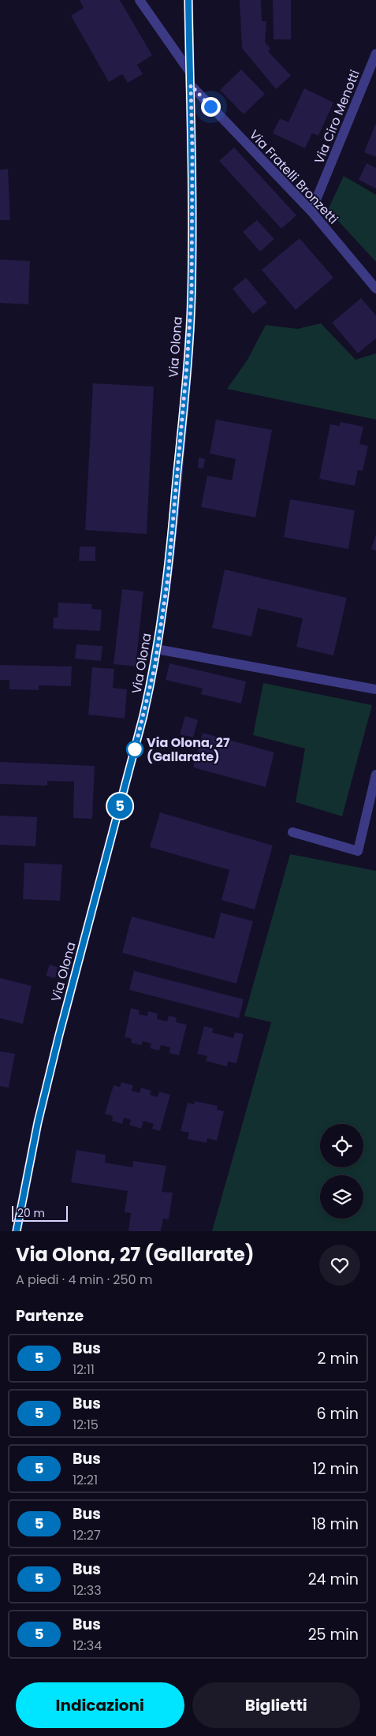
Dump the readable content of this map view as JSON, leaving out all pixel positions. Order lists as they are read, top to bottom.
{
  "streets": {
    "street": ["Via Ciro Menotti", "Via Fratelli Bronzetti", "Via Olona"]
  },
  "crossings": [
    ["Via Ciro Menotti", "Via Fratelli Bronzetti"],
    ["Via Fratelli Bronzetti", "Via Olona"]
  ],
  "places": ["Via Olona, 27 (Gallarate)"],
  "lines": ["bus line 5"],
  "scale_bar": "20 m",
  "page": {
    "on_map": "5",
    "scale": "20 m",
    "heading": [
      ["Via Olona, 27 (Gallarate)", "A piedi · 4 min · 250 m"],
      "Partenze"
    ],
    "list": [
      {
        "mark": "5",
        "name": "Bus",
        "note": "12:11",
        "value": "2 min"
      },
      {
        "mark": "5",
        "name": "Bus",
        "note": "12:15",
        "value": "6 min"
      },
      {
        "mark": "5",
        "name": "Bus",
        "note": "12:21",
        "value": "12 min"
      },
      {
        "mark": "5",
        "name": "Bus",
        "note": "12:27",
        "value": "18 min"
      },
      {
        "mark": "5",
        "name": "Bus",
        "note": "12:33",
        "value": "24 min"
      },
      {
        "mark": "5",
        "name": "Bus",
        "note": "12:34",
        "value": "25 min"
      }
    ],
    "buttons": ["Indicazioni", "Biglietti"]
  }
}
